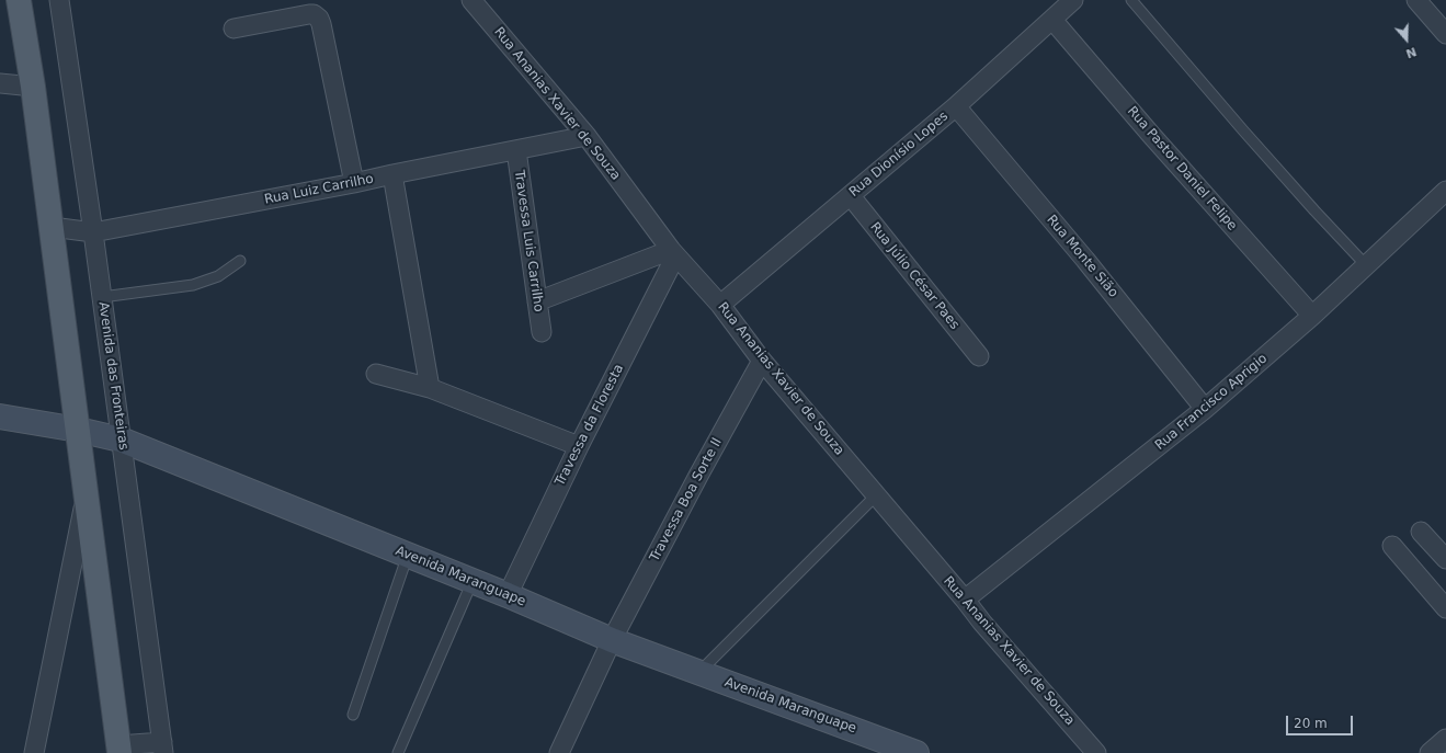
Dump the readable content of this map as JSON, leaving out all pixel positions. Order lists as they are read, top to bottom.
{
  "streets": {
    "main road": ["Avenida Maranguape"],
    "street": [
      "Rua Ananias Xavier de Souza",
      "Rua Dionísio Lopes",
      "Rua Pastor Daniel Felipe",
      "Rua Luiz Carrilho",
      "Travessa Luis Carrilho",
      "Rua Monte Sião",
      "Rua Júlio César Paes",
      "Avenida das Fronteiras",
      "Rua Francisco Aprigio",
      "Travessa da Floresta",
      "Travessa Boa Sorte II"
    ]
  },
  "crossings": [
    ["Rua Ananias Xavier de Souza", "Rua Dionísio Lopes"],
    ["Rua Ananias Xavier de Souza", "Rua Luiz Carrilho"],
    ["Rua Ananias Xavier de Souza", "Rua Francisco Aprigio"],
    ["Rua Ananias Xavier de Souza", "Travessa da Floresta"],
    ["Rua Ananias Xavier de Souza", "Travessa Boa Sorte II"],
    ["Rua Dionísio Lopes", "Rua Pastor Daniel Felipe"],
    ["Rua Dionísio Lopes", "Rua Monte Sião"],
    ["Rua Dionísio Lopes", "Rua Júlio César Paes"],
    ["Rua Pastor Daniel Felipe", "Rua Francisco Aprigio"],
    ["Rua Luiz Carrilho", "Travessa Luis Carrilho"],
    ["Rua Luiz Carrilho", "Avenida das Fronteiras"],
    ["Rua Monte Sião", "Rua Francisco Aprigio"],
    ["Avenida das Fronteiras", "Avenida Maranguape"],
    ["Travessa da Floresta", "Avenida Maranguape"],
    ["Travessa Boa Sorte II", "Avenida Maranguape"]
  ],
  "scale_bar": "20 m",
  "north": "bottom"
}
